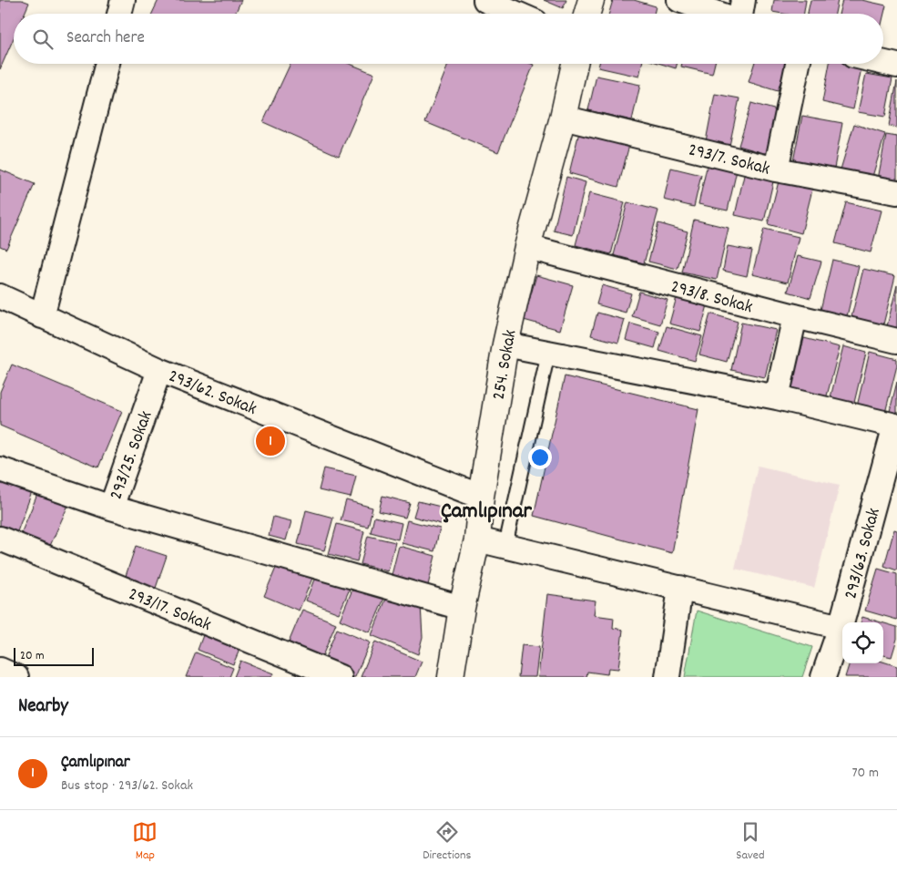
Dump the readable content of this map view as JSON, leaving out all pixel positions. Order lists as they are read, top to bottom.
{
  "streets": {
    "street": [
      "293/7. Sokak",
      "293/8. Sokak",
      "254. Sokak",
      "293/62. Sokak",
      "293/25. Sokak",
      "293/63. Sokak",
      "293/17. Sokak"
    ]
  },
  "crossings": [
    ["293/7. Sokak", "254. Sokak"],
    ["293/8. Sokak", "254. Sokak"],
    ["254. Sokak", "293/62. Sokak"],
    ["254. Sokak", "293/63. Sokak"],
    ["293/62. Sokak", "293/25. Sokak"]
  ],
  "districts": ["Çamlıpınar"],
  "scale_bar": "20 m",
  "page": {
    "search": "Search here",
    "pins": "1",
    "scale": "20 m",
    "heading": "Nearby",
    "list": [
      {
        "mark": "1",
        "name": "Çamlıpınar",
        "note": "Bus stop · 293/62. Sokak",
        "value": "70 m"
      }
    ],
    "nav": ["Map", "Directions", "Saved"]
  }
}
